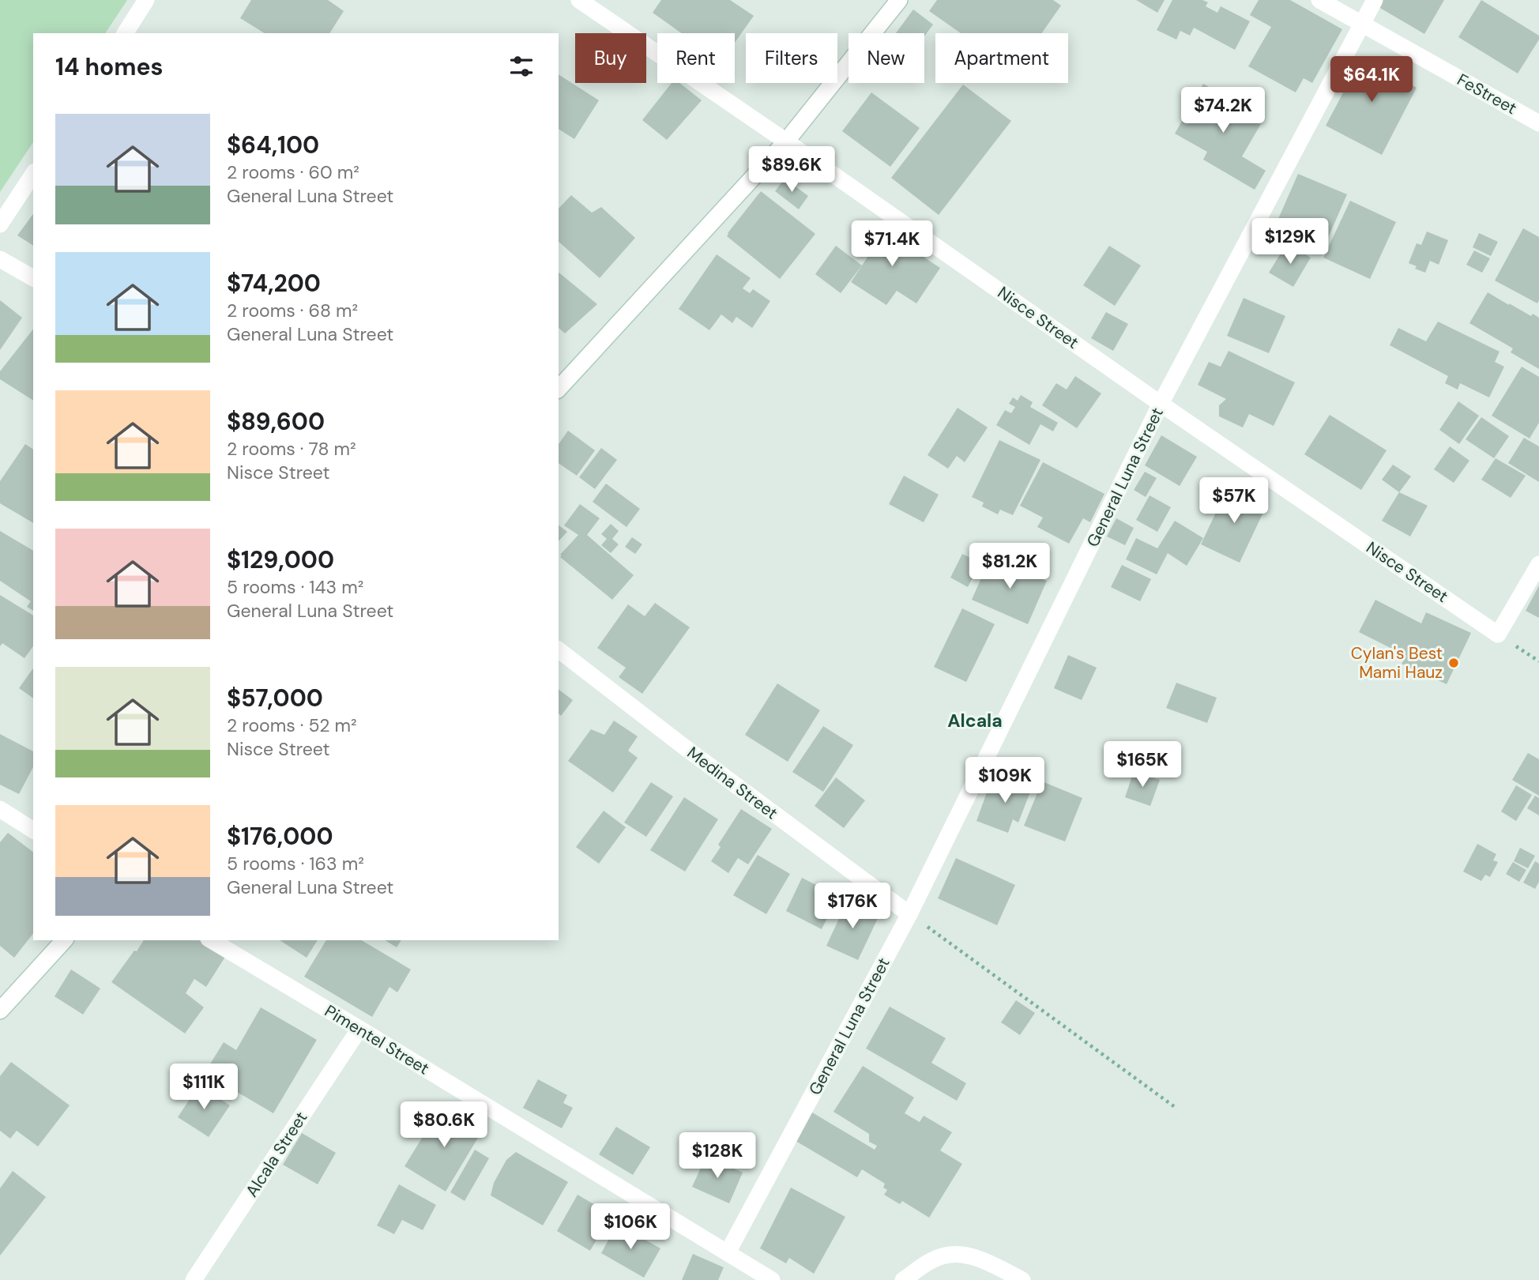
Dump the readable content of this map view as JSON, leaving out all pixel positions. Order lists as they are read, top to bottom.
{
  "streets": {
    "street": [
      "FeStreet",
      "Nisce Street",
      "General Luna Street",
      "Medina Street",
      "Pimentel Street",
      "Alcala Street"
    ]
  },
  "crossings": [
    ["FeStreet", "General Luna Street"],
    ["Nisce Street", "General Luna Street"],
    ["General Luna Street", "Medina Street"],
    ["General Luna Street", "Pimentel Street"],
    ["Pimentel Street", "Alcala Street"]
  ],
  "districts": ["Alcala"],
  "places": ["Cylan's Best Mami Hauz"],
  "page": {
    "chip": [
      "Buy",
      "Rent",
      "Filters",
      "New",
      "Apartment"
    ],
    "heading": "14 homes",
    "price": [
      "$64.1K",
      "$74.2K",
      "$89.6K",
      "$129K",
      "$71.4K",
      "$57K",
      "$81.2K",
      "$165K",
      "$109K",
      "$176K",
      "$111K",
      "$80.6K",
      "$128K",
      "$106K"
    ],
    "list": [
      {
        "name": "$64,100",
        "note": "2 rooms · 60 m² · General Luna Street"
      },
      {
        "name": "$74,200",
        "note": "2 rooms · 68 m² · General Luna Street"
      },
      {
        "name": "$89,600",
        "note": "2 rooms · 78 m² · Nisce Street"
      },
      {
        "name": "$129,000",
        "note": "5 rooms · 143 m² · General Luna Street"
      },
      {
        "name": "$57,000",
        "note": "2 rooms · 52 m² · Nisce Street"
      },
      {
        "name": "$176,000",
        "note": "5 rooms · 163 m² · General Luna Street"
      }
    ]
  }
}
